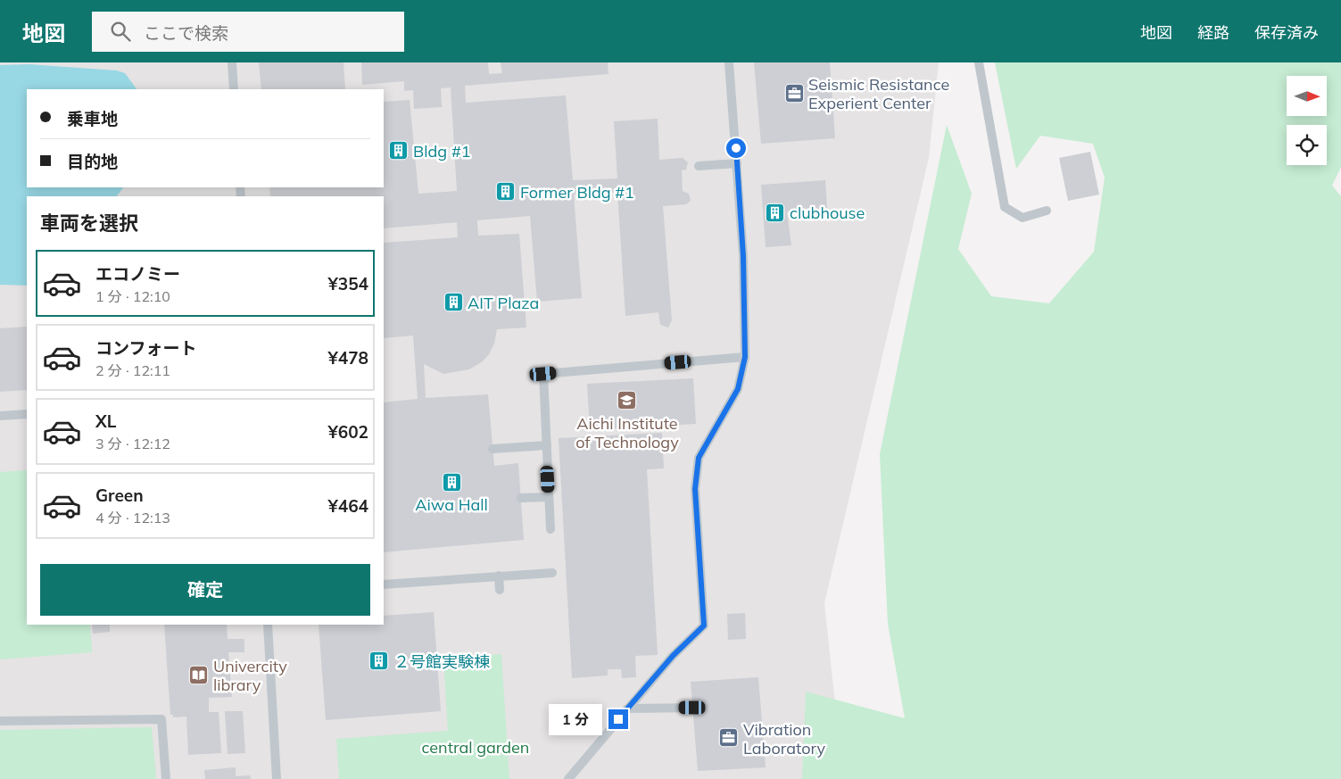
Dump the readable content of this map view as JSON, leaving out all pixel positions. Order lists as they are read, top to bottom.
{
  "parks": ["central garden"],
  "places": {
    "office": ["Seismic Resistance Experient Center", "Vibration Laboratory"],
    "building": [
      "Bldg #1",
      "Former Bldg #1",
      "clubhouse",
      "AIT Plaza",
      "Aiwa Hall",
      "２号館実験棟"
    ],
    "school or university": ["Aichi Institute of Technology"],
    "library": ["Univercity library"]
  },
  "north": "right",
  "page": {
    "header": "地図",
    "search": "ここで検索",
    "nav": ["地図", "経路", "保存済み"],
    "banner": ["乗車地", "目的地"],
    "heading": "車両を選択",
    "list": [
      {
        "name": "エコノミー",
        "note": "1 分 · 12:10",
        "value": "¥354"
      },
      {
        "name": "コンフォート",
        "note": "2 分 · 12:11",
        "value": "¥478"
      },
      {
        "name": "XL",
        "note": "3 分 · 12:12",
        "value": "¥602"
      },
      {
        "name": "Green",
        "note": "4 分 · 12:13",
        "value": "¥464"
      }
    ],
    "buttons": "確定",
    "bubble": "1 分"
  }
}
